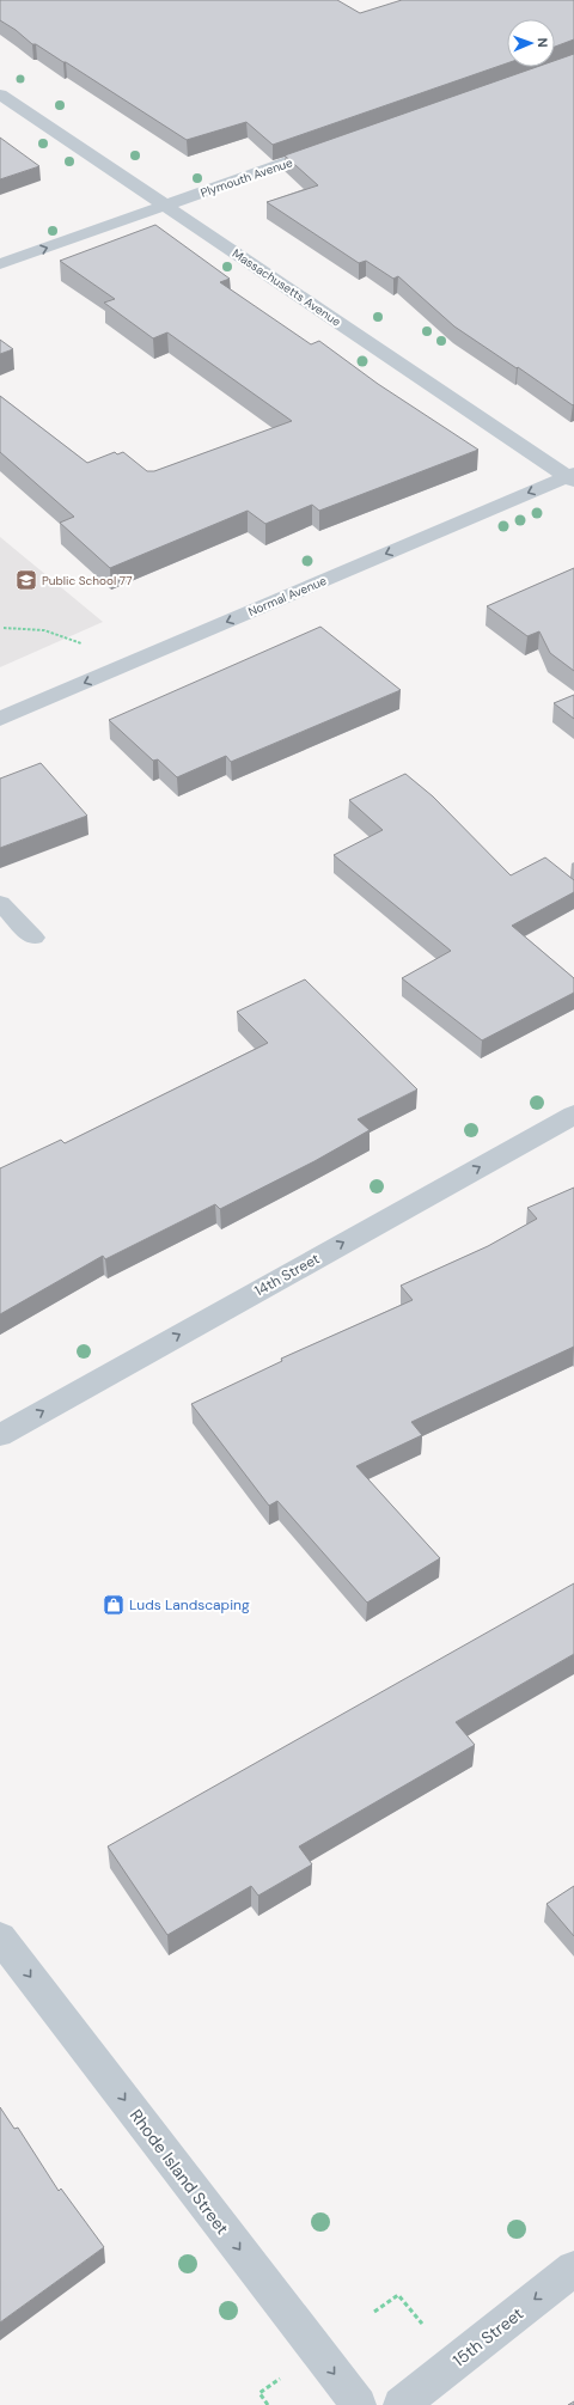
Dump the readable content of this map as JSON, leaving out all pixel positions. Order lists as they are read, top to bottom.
{
  "streets": {
    "street": [
      "Plymouth Avenue",
      "Massachusetts Avenue",
      "Normal Avenue",
      "14th Street",
      "Rhode Island Street",
      "15th Street"
    ]
  },
  "crossings": [
    ["Plymouth Avenue", "Massachusetts Avenue"],
    ["Massachusetts Avenue", "Normal Avenue"]
  ],
  "one_way": [
    "Plymouth Avenue",
    "Normal Avenue",
    "14th Street",
    "Rhode Island Street",
    "15th Street"
  ],
  "places": {
    "school or university": ["Public School 77"],
    "shop": ["Luds Landscaping"]
  },
  "north": "right"
}
